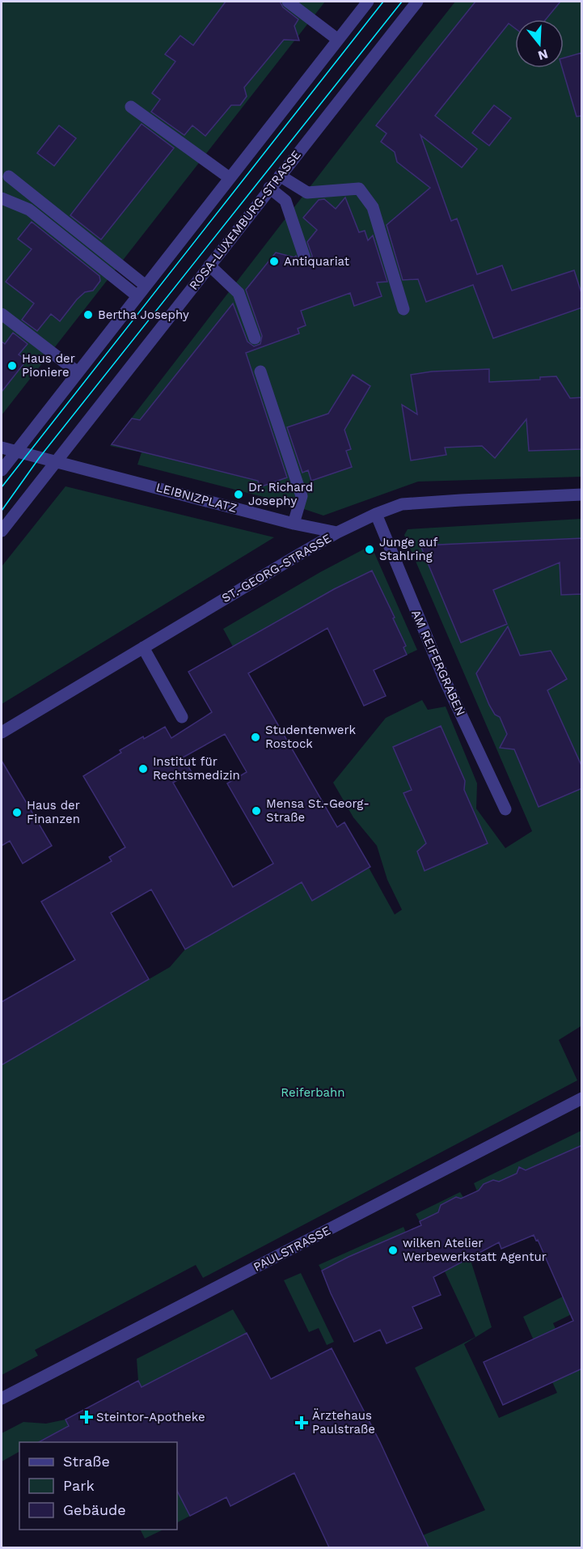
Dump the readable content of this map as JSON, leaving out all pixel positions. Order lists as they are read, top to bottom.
{
  "streets": {
    "street": [
      "ROSA-LUXEMBURG-STRASSE",
      "LEIBNIZPLATZ",
      "ST.-GEORG-STRASSE",
      "AM REIFERGRABEN",
      "PAULSTRASSE"
    ]
  },
  "crossings": [
    ["ROSA-LUXEMBURG-STRASSE", "LEIBNIZPLATZ"],
    ["LEIBNIZPLATZ", "ST.-GEORG-STRASSE"],
    ["ST.-GEORG-STRASSE", "AM REIFERGRABEN"]
  ],
  "parks": ["Reiferbahn"],
  "places": {
    "other": [
      "Antiquariat",
      "Bertha Josephy",
      "Haus der Pioniere",
      "Dr. Richard Josephy",
      "Junge auf Stahlring",
      "Studentenwerk Rostock",
      "Institut für Rechtsmedizin",
      "Mensa St.-Georg- Straße",
      "Haus der Finanzen",
      "wilken Atelier Werbewerkstatt Agentur"
    ],
    "health": ["Steintor-Apotheke", "Ärztehaus Paulstraße"]
  },
  "legend": ["Straße", "Park", "Gebäude"],
  "north": "bottom"
}
